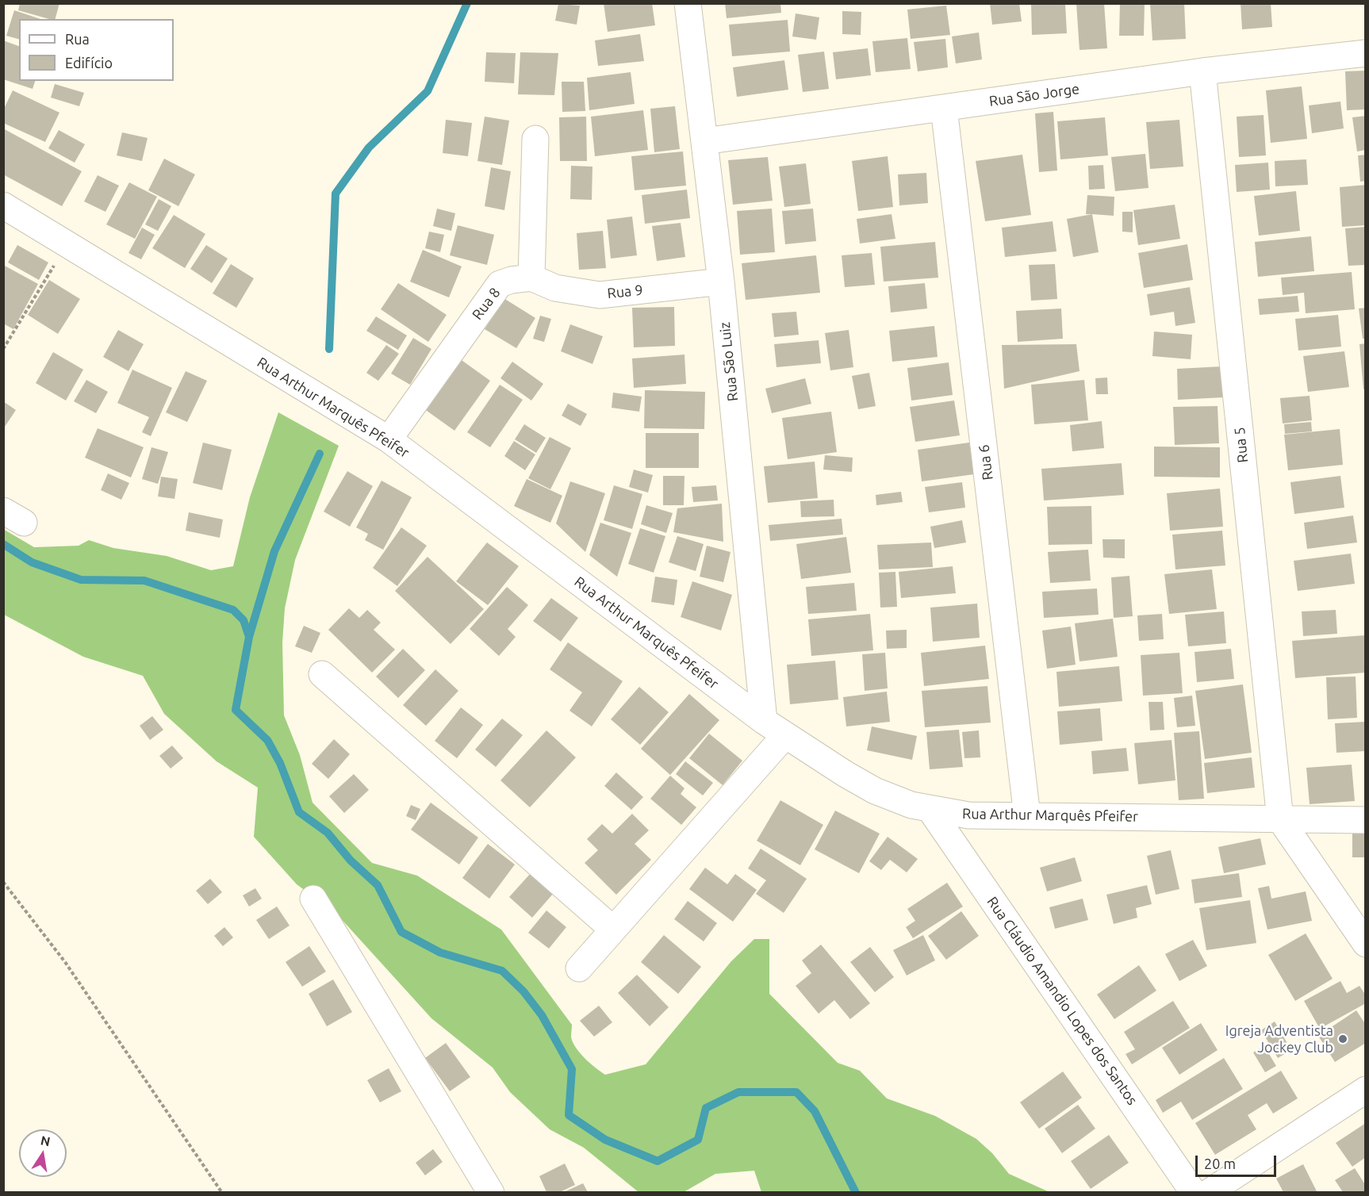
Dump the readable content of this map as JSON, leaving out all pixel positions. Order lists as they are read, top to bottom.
{
  "streets": {
    "street": [
      "Rua São Jorge",
      "Rua 9",
      "Rua 8",
      "Rua São Luiz",
      "Rua Arthur Marquês Pfeifer",
      "Rua 5",
      "Rua 6",
      "Rua Cláudio Amandio Lopes dos Santos"
    ]
  },
  "crossings": [
    ["Rua São Jorge", "Rua São Luiz"],
    ["Rua São Jorge", "Rua 5"],
    ["Rua São Jorge", "Rua 6"],
    ["Rua 9", "Rua 8"],
    ["Rua 9", "Rua São Luiz"],
    ["Rua 8", "Rua Arthur Marquês Pfeifer"],
    ["Rua São Luiz", "Rua Arthur Marquês Pfeifer"],
    ["Rua Arthur Marquês Pfeifer", "Rua 5"],
    ["Rua Arthur Marquês Pfeifer", "Rua 6"],
    ["Rua Arthur Marquês Pfeifer", "Rua Cláudio Amandio Lopes dos Santos"]
  ],
  "places": ["Igreja Adventista Jockey Club"],
  "legend": ["Rua", "Edifício"],
  "scale_bar": "20 m",
  "north": "top"
}
